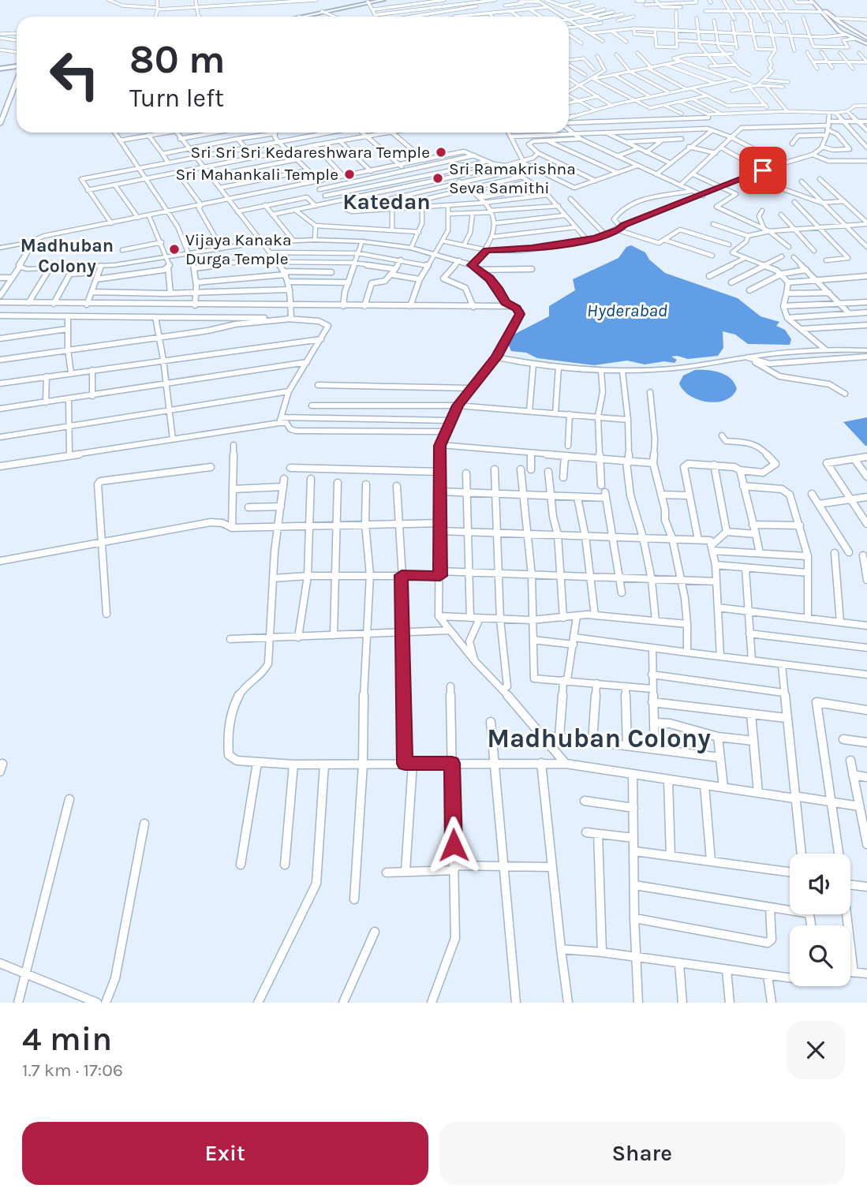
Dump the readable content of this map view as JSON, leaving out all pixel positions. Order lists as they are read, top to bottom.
{
  "districts": ["Katedan", "Madhuban Colony", "Madhuban Colony"],
  "water": ["Hyderabad"],
  "places": [
    "Sri Sri Sri Kedareshwara Temple",
    "Sri Mahankali Temple",
    "Sri Ramakrishna Seva Samithi",
    "Vijaya Kanaka Durga Temple"
  ],
  "page": {
    "turn": ["80 m", "Turn left"],
    "heading": ["4 min", "1.7 km · 17:06"],
    "buttons": ["Exit", "Share"]
  }
}
